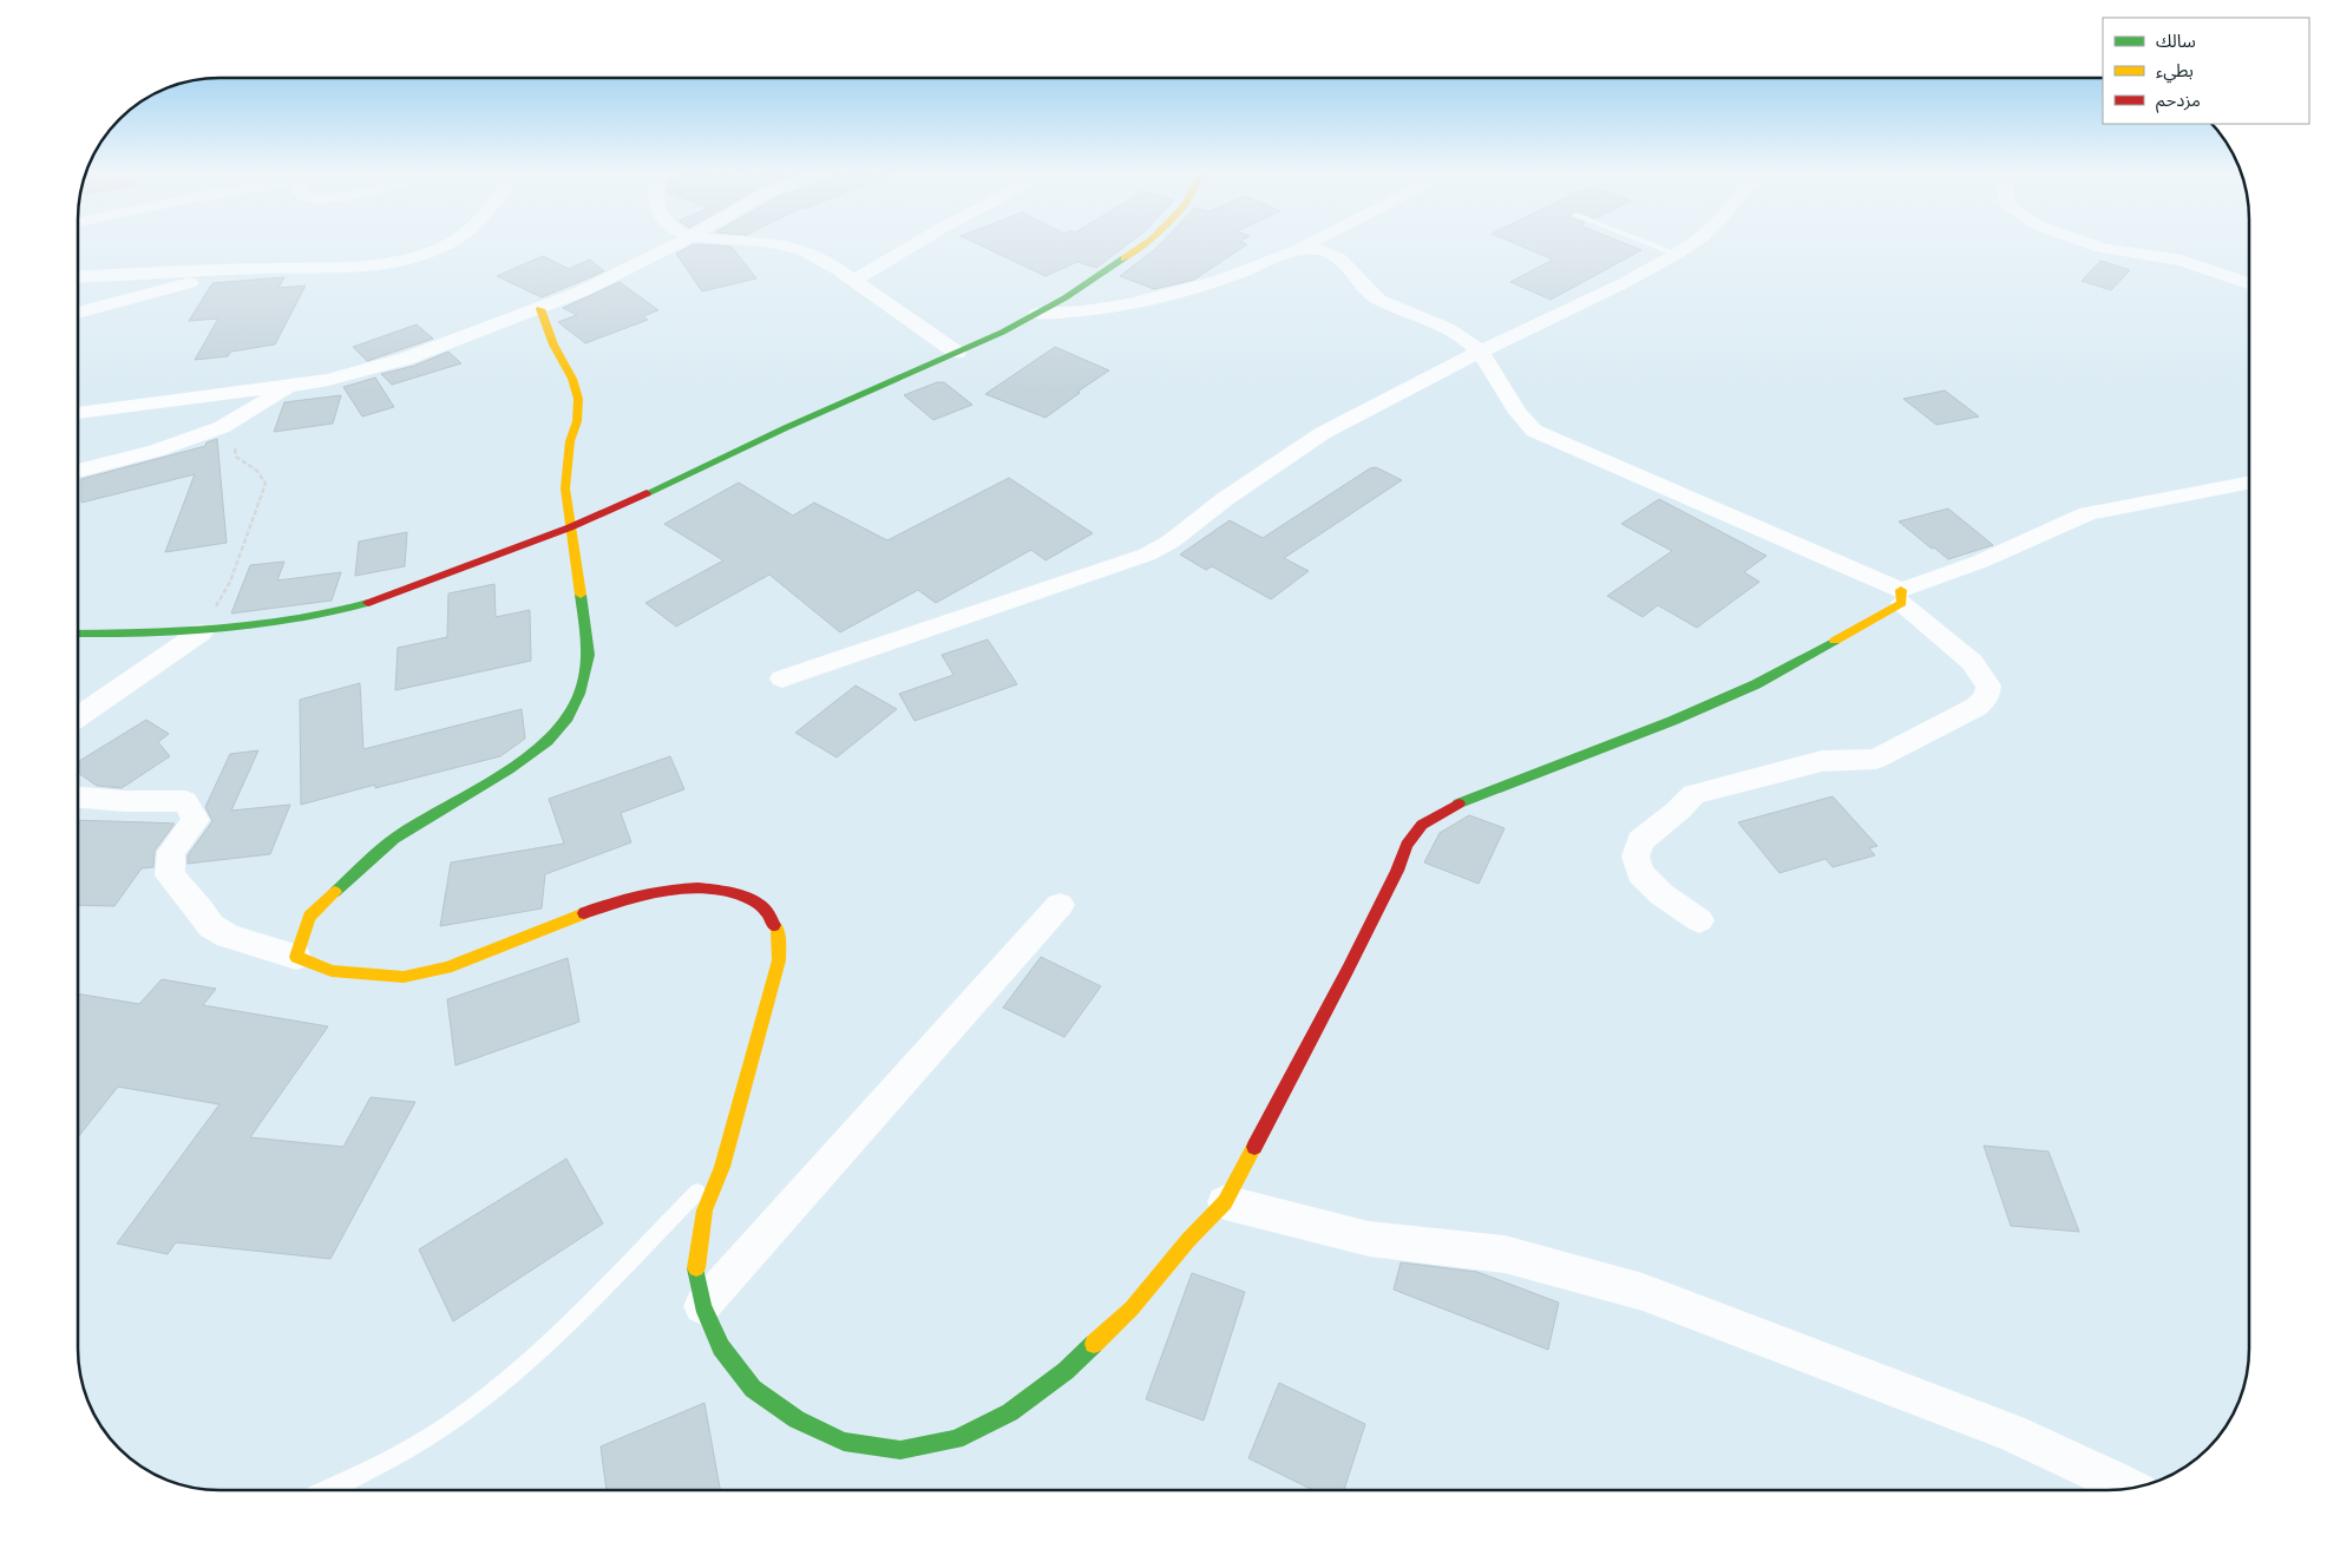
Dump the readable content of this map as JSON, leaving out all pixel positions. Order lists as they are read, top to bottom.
{
  "legend": ["سالك", "بطيء", "مزدحم"]
}
